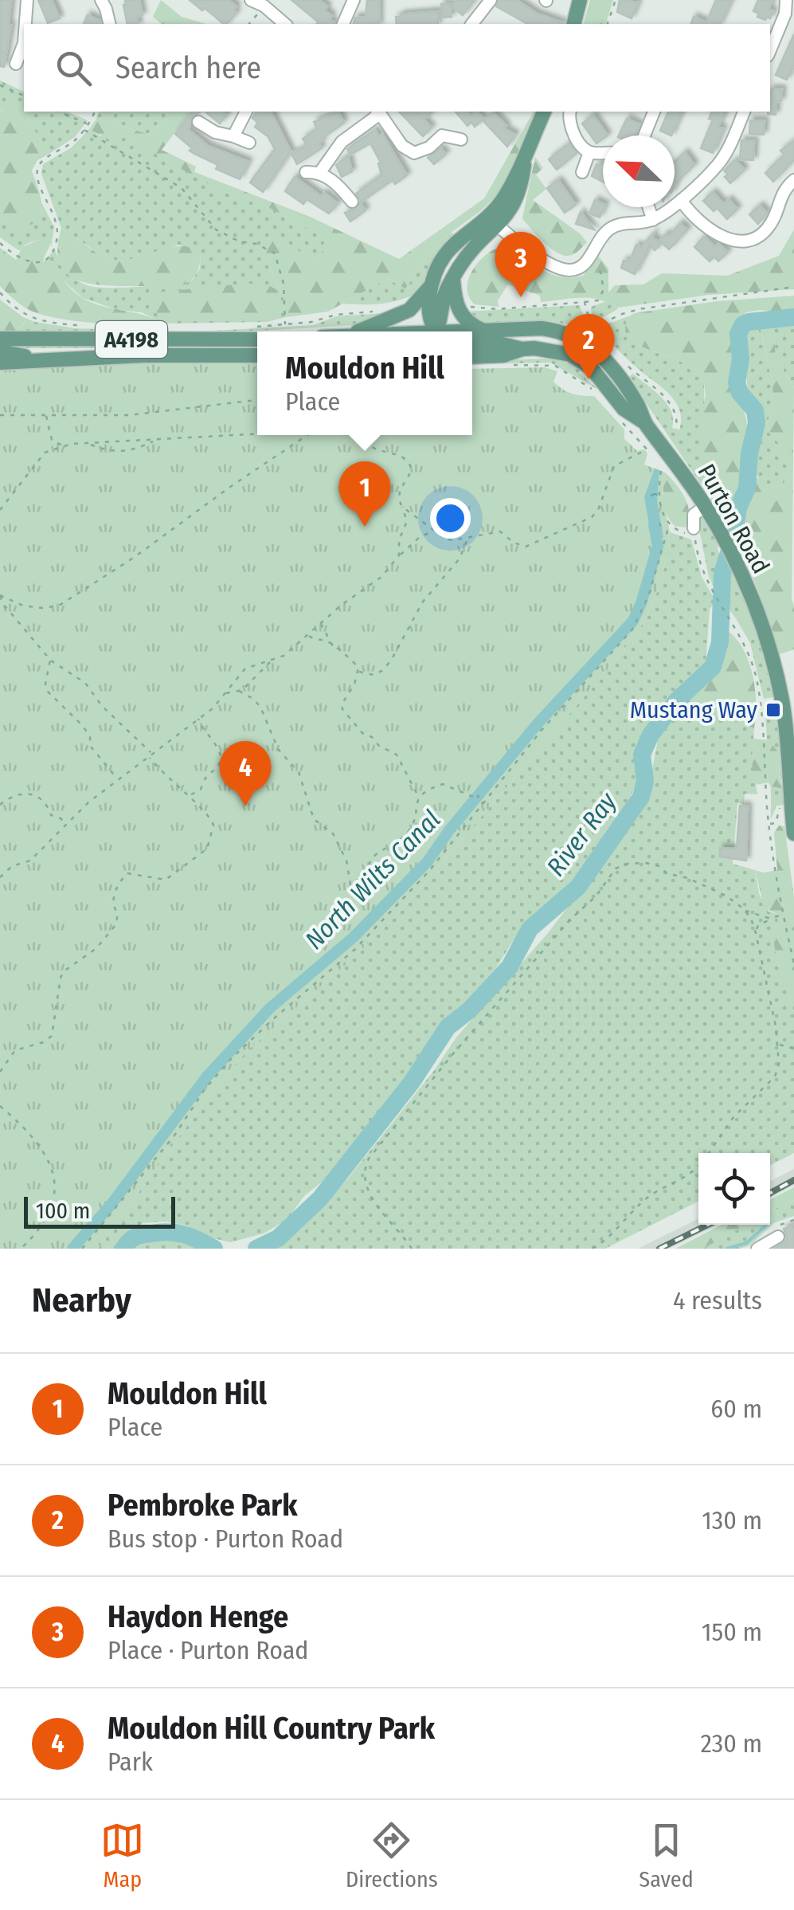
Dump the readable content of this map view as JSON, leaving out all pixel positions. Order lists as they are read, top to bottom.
{
  "streets": {
    "main road": ["A4198", "Purton Road"]
  },
  "water": ["River Ray", "North Wilts Canal"],
  "places": {
    "transit": ["Mustang Way"]
  },
  "scale_bar": "100 m",
  "north": "top left",
  "page": {
    "search": "Search here",
    "pins": [
      "3",
      "2",
      "1",
      "4"
    ],
    "popup": ["Mouldon Hill", "Place"],
    "scale": "100 m",
    "heading": ["Nearby", "4 results"],
    "list": [
      {
        "mark": "1",
        "name": "Mouldon Hill",
        "note": "Place",
        "value": "60 m"
      },
      {
        "mark": "2",
        "name": "Pembroke Park",
        "note": "Bus stop · Purton Road",
        "value": "130 m"
      },
      {
        "mark": "3",
        "name": "Haydon Henge",
        "note": "Place · Purton Road",
        "value": "150 m"
      },
      {
        "mark": "4",
        "name": "Mouldon Hill Country Park",
        "note": "Park",
        "value": "230 m"
      }
    ],
    "nav": ["Map", "Directions", "Saved"]
  }
}
